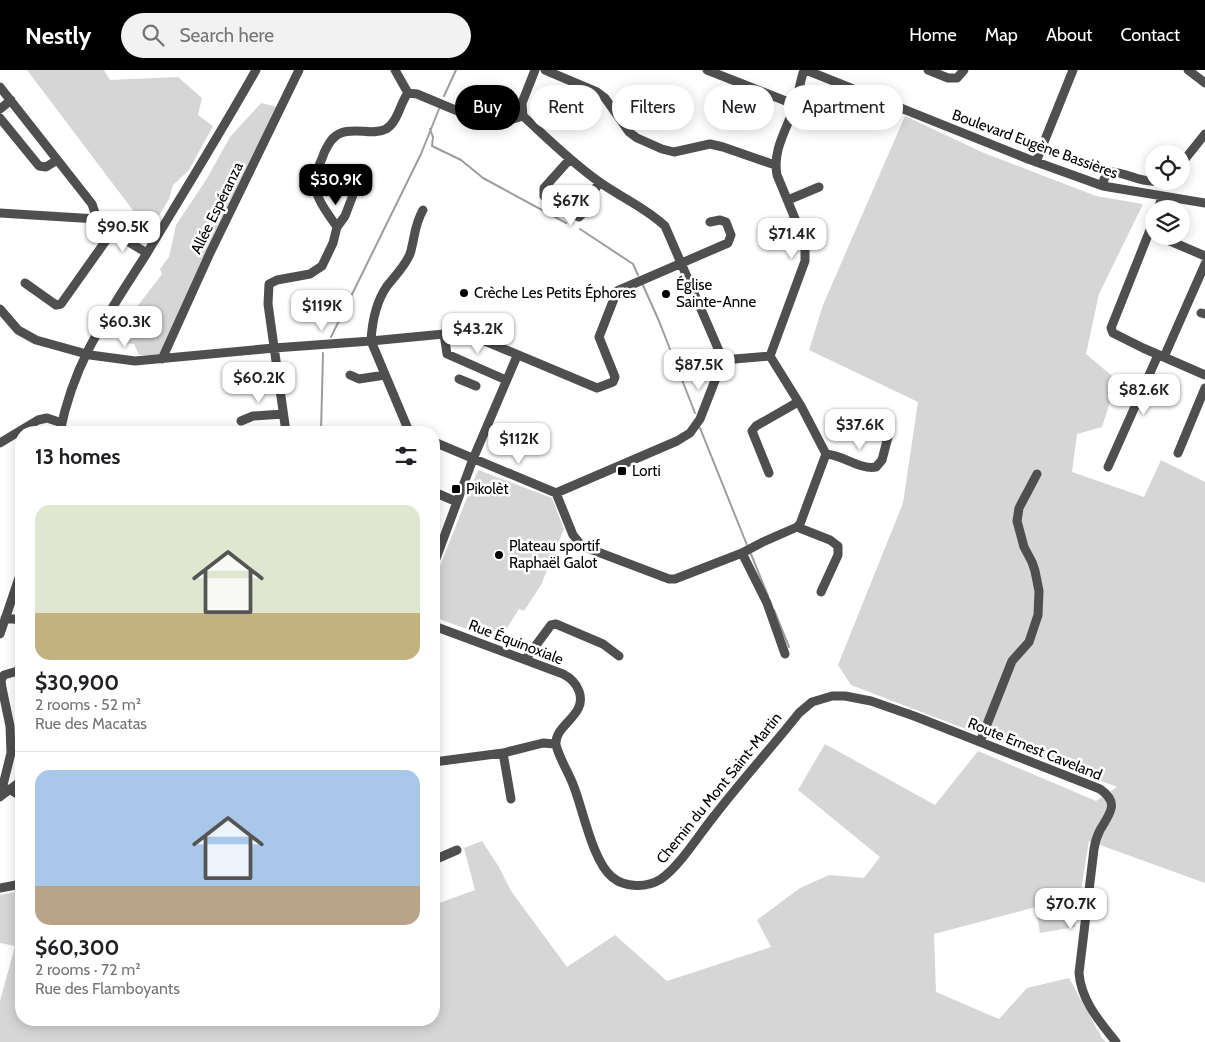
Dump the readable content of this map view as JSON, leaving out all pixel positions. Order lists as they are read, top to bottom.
{
  "streets": {
    "street": [
      "Boulevard Eugène Bassières",
      "Allée Espéranza",
      "Rue Équinoxiale",
      "Route Ernest Caveland",
      "Chemin du Mont Saint-Martin"
    ]
  },
  "crossings": [
    ["Rue Équinoxiale", "Chemin du Mont Saint-Martin"],
    ["Route Ernest Caveland", "Chemin du Mont Saint-Martin"]
  ],
  "places": {
    "other": ["Crèche Les Petits Éphores", "Église Sainte-Anne", "Plateau sportif Raphaël Galot"],
    "transit": ["Lorti", "Pikolèt"]
  },
  "page": {
    "header": "Nestly",
    "search": "Search here",
    "nav": [
      "Home",
      "Map",
      "About",
      "Contact"
    ],
    "chip": [
      "Buy",
      "Rent",
      "Filters",
      "New",
      "Apartment"
    ],
    "price": [
      "$30.9K",
      "$67K",
      "$90.5K",
      "$71.4K",
      "$119K",
      "$60.3K",
      "$43.2K",
      "$87.5K",
      "$60.2K",
      "$82.6K",
      "$37.6K",
      "$112K",
      "$70.7K"
    ],
    "heading": "13 homes",
    "list": [
      {
        "name": "$30,900",
        "note": "2 rooms · 52 m² · Rue des Macatas"
      },
      {
        "name": "$60,300",
        "note": "2 rooms · 72 m² · Rue des Flamboyants"
      }
    ]
  }
}
